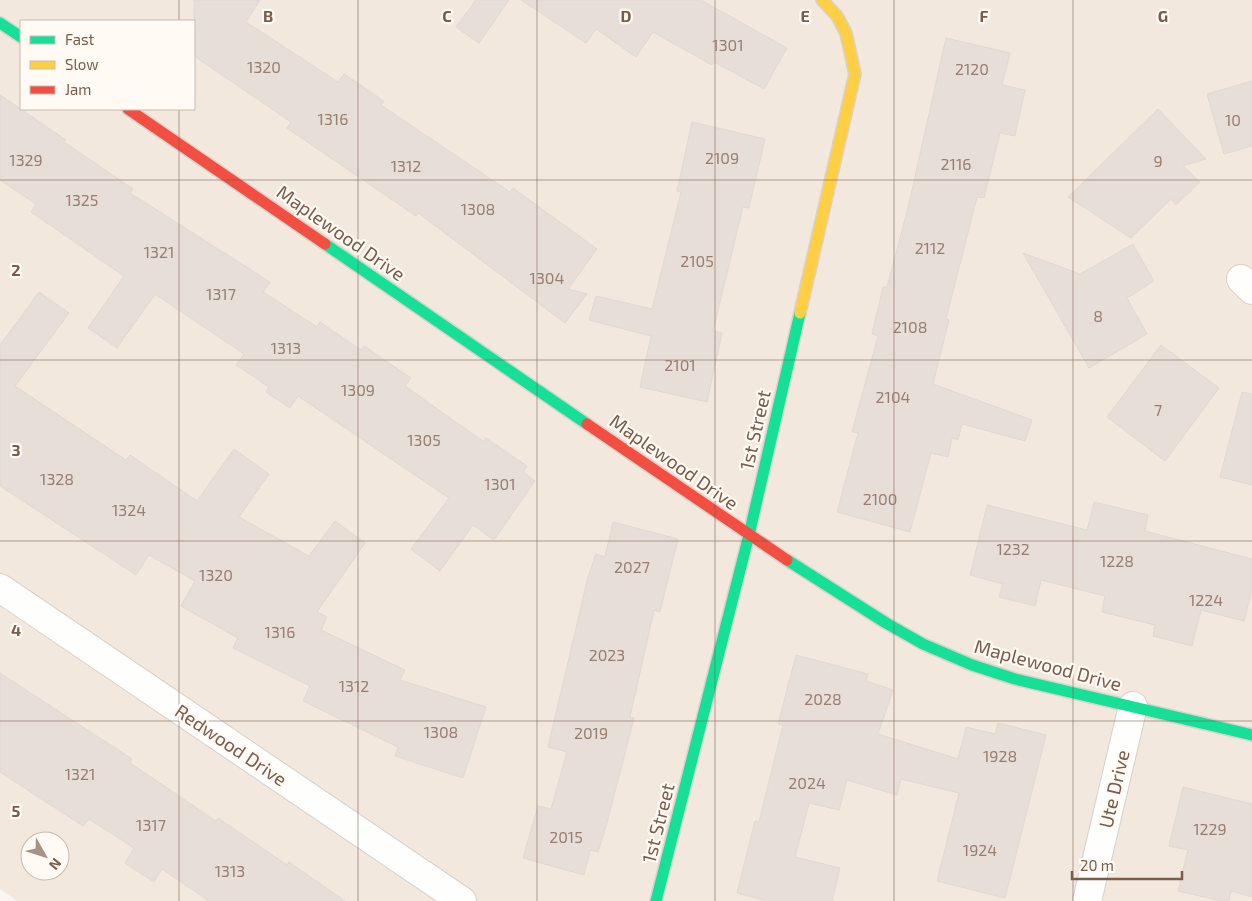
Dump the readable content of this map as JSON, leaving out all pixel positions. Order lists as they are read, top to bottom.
{
  "streets": {
    "street": [
      "Maplewood Drive",
      "1st Street",
      "Redwood Drive",
      "Ute Drive"
    ]
  },
  "crossings": [
    ["Maplewood Drive", "1st Street"],
    ["Maplewood Drive", "Ute Drive"]
  ],
  "house_numbers": [
    "1301",
    "1320",
    "2120",
    "1316",
    "10",
    "2109",
    "1329",
    "9",
    "2116",
    "1312",
    "1325",
    "1308",
    "2112",
    "1321",
    "2105",
    "1304",
    "1317",
    "8",
    "2108",
    "1313",
    "2101",
    "1309",
    "2104",
    "7",
    "1305",
    "1328",
    "1301",
    "2100",
    "1324",
    "1232",
    "1228",
    "2027",
    "1320",
    "1224",
    "1316",
    "2023",
    "1312",
    "2028",
    "1308",
    "2019",
    "1928",
    "1321",
    "2024",
    "1317",
    "1229",
    "2015",
    "1924",
    "1313"
  ],
  "legend": ["Fast", "Slow", "Jam"],
  "scale_bar": "20 m",
  "north": "bottom right",
  "grid": {
    "columns": [
      "B",
      "C",
      "D",
      "E",
      "F",
      "G"
    ],
    "rows": [
      "2",
      "3",
      "4",
      "5"
    ]
  }
}
